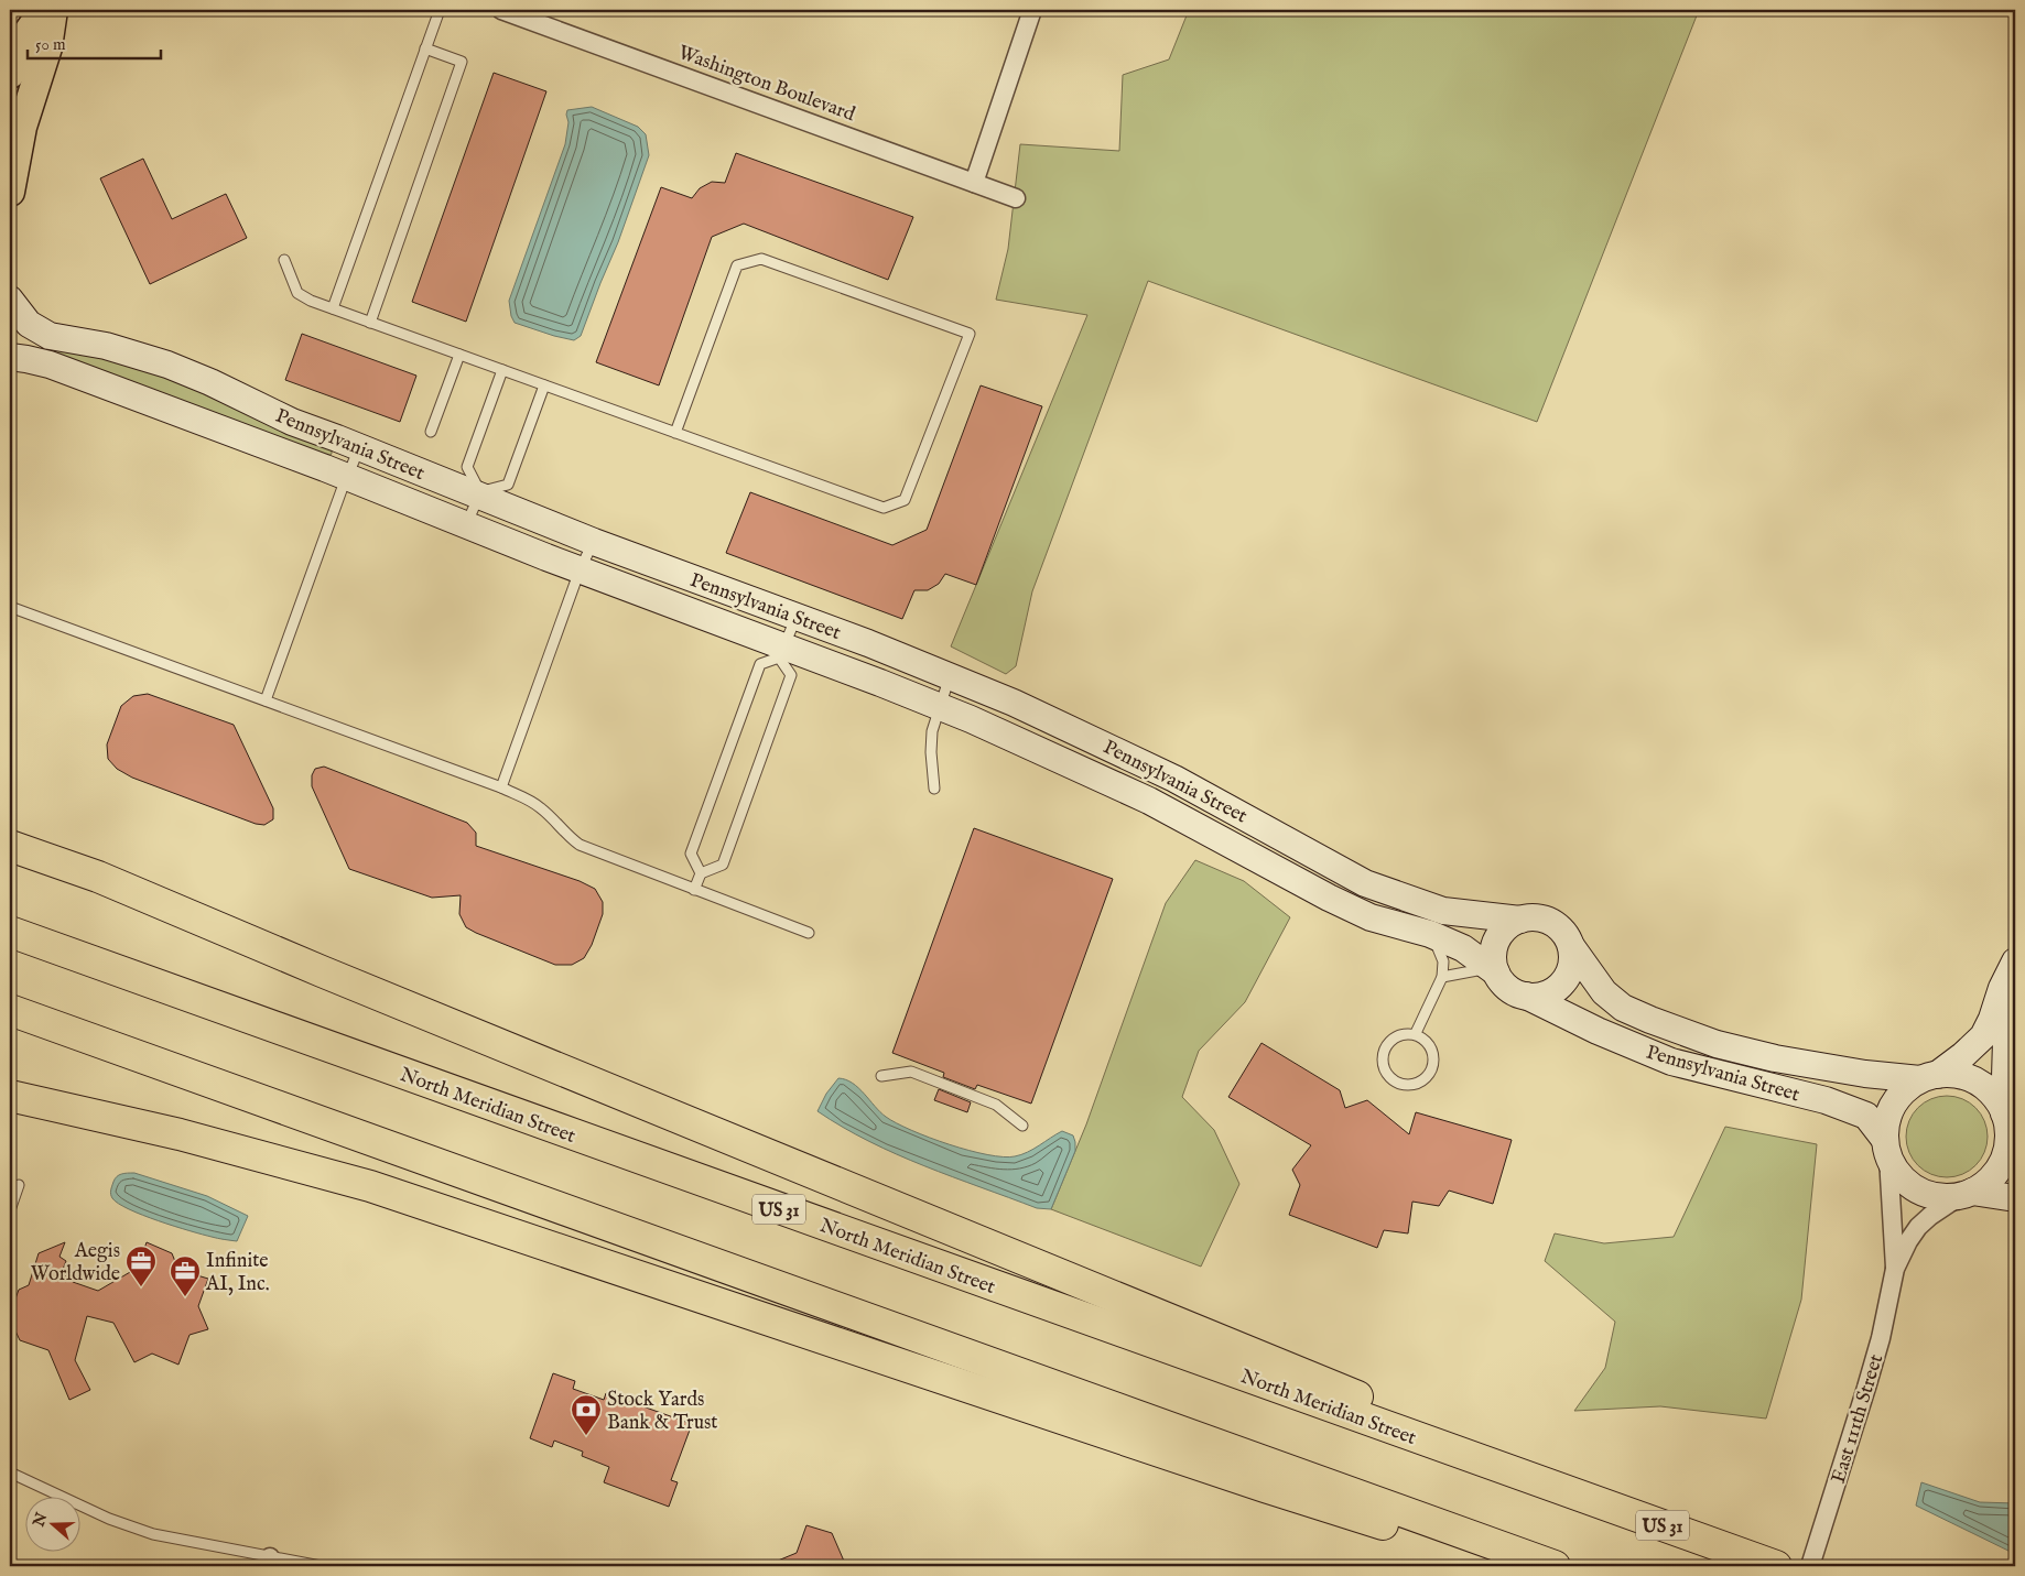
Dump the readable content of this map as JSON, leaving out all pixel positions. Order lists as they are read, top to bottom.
{
  "streets": {
    "highway": ["North Meridian Street", "US 31"],
    "main road": ["Pennsylvania Street"],
    "street": ["Washington Boulevard", "East 111th Street"]
  },
  "crossings": [
    ["Pennsylvania Street", "East 111th Street"]
  ],
  "places": {
    "office": ["Aegis Worldwide", "Infinite AI, Inc."],
    "bank": ["Stock Yards Bank & Trust"]
  },
  "scale_bar": "50 m",
  "north": "left"
}
